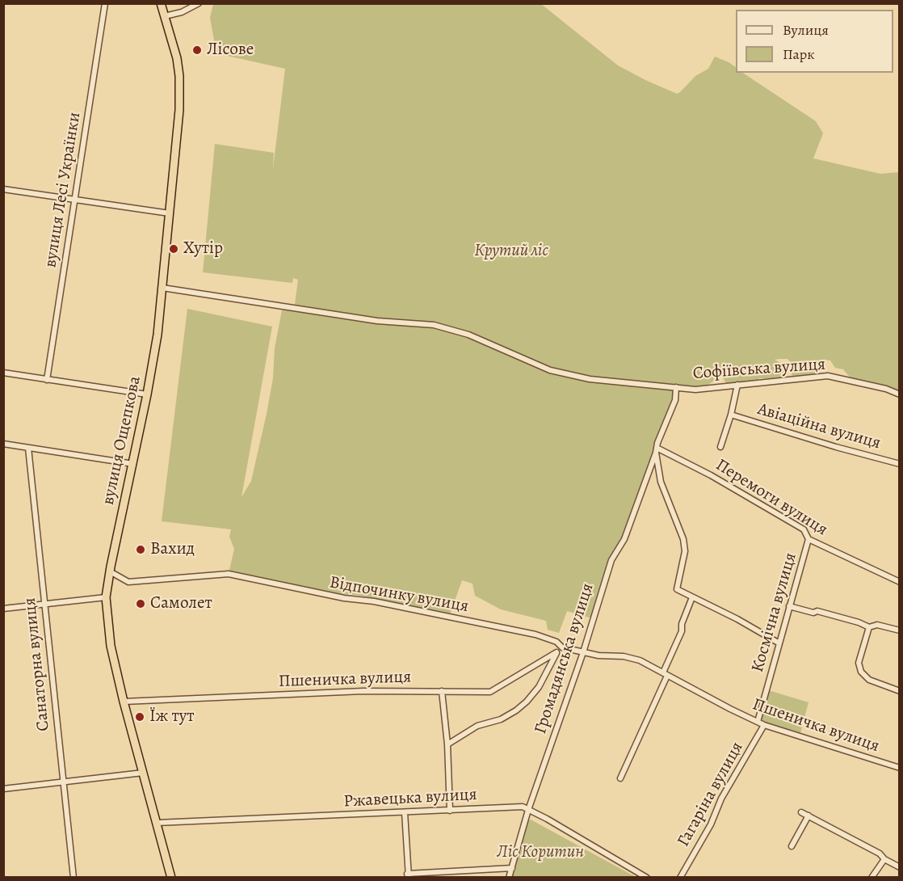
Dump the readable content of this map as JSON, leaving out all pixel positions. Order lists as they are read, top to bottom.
{
  "streets": {
    "highway": ["вулиця Ощепкова"],
    "street": [
      "вулиця Лесі Українки",
      "Софіївська вулиця",
      "Авіаційна вулиця",
      "Перемоги вулиця",
      "Відпочинку вулиця",
      "Космічна вулиця",
      "Громадянська вулиця",
      "Санаторна вулиця",
      "Пшеничка вулиця",
      "Гагаріна вулиця",
      "Ржавецька вулиця"
    ]
  },
  "crossings": [
    ["Софіївська вулиця", "вулиця Ощепкова"],
    ["Софіївська вулиця", "Громадянська вулиця"],
    ["вулиця Ощепкова", "Відпочинку вулиця"],
    ["вулиця Ощепкова", "Пшеничка вулиця"],
    ["вулиця Ощепкова", "Ржавецька вулиця"],
    ["Перемоги вулиця", "Космічна вулиця"],
    ["Перемоги вулиця", "Громадянська вулиця"],
    ["Відпочинку вулиця", "Пшеничка вулиця"],
    ["Космічна вулиця", "Пшеничка вулиця"],
    ["Громадянська вулиця", "Пшеничка вулиця"],
    ["Громадянська вулиця", "Ржавецька вулиця"],
    ["Пшеничка вулиця", "Гагаріна вулиця"]
  ],
  "parks": ["Крутий ліс", "Ліс Коритин"],
  "places": [
    "Лісове",
    "Хутір",
    "Вахид",
    "Самолет",
    "Їж тут"
  ],
  "legend": ["Вулиця", "Парк"]
}
